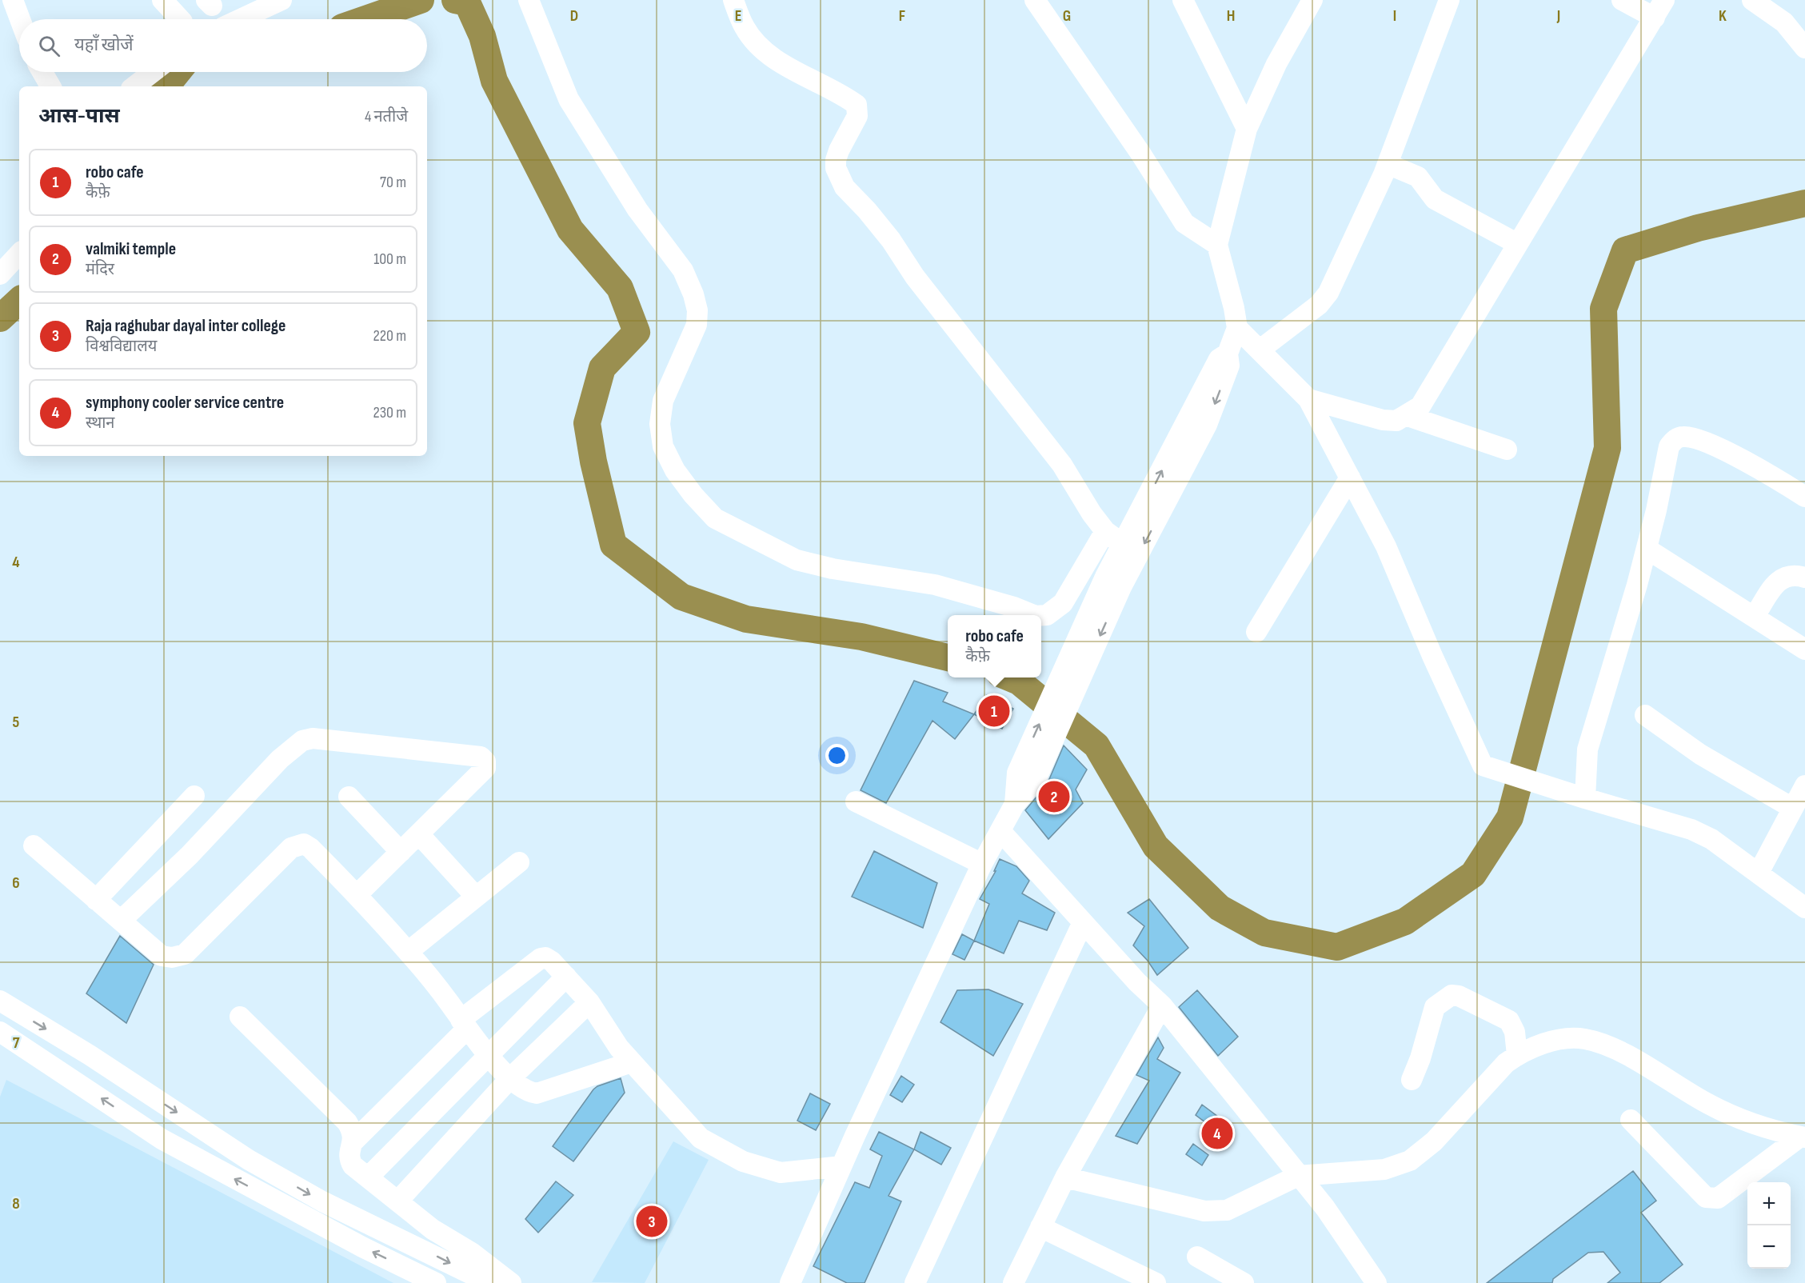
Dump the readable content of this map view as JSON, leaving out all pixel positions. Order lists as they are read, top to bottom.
{
  "page": {
    "search": "यहाँ खोजें",
    "heading": ["आस-पास", "4 नतीजे"],
    "list": [
      {
        "mark": "1",
        "name": "robo cafe",
        "note": "कैफ़े",
        "value": "70 m"
      },
      {
        "mark": "2",
        "name": "valmiki temple",
        "note": "मंदिर",
        "value": "100 m"
      },
      {
        "mark": "3",
        "name": "Raja raghubar dayal inter college",
        "note": "विश्वविद्यालय",
        "value": "220 m"
      },
      {
        "mark": "4",
        "name": "symphony cooler service centre",
        "note": "स्थान",
        "value": "230 m"
      }
    ],
    "popup": ["robo cafe", "कैफ़े"],
    "pins": [
      "1",
      "2",
      "4",
      "3"
    ],
    "map_buttons": ["+", "−"]
  },
  "grid": {
    "columns": [
      "D",
      "E",
      "F",
      "G",
      "H",
      "I",
      "J",
      "K"
    ],
    "rows": [
      "4",
      "5",
      "6",
      "7",
      "8"
    ]
  }
}
